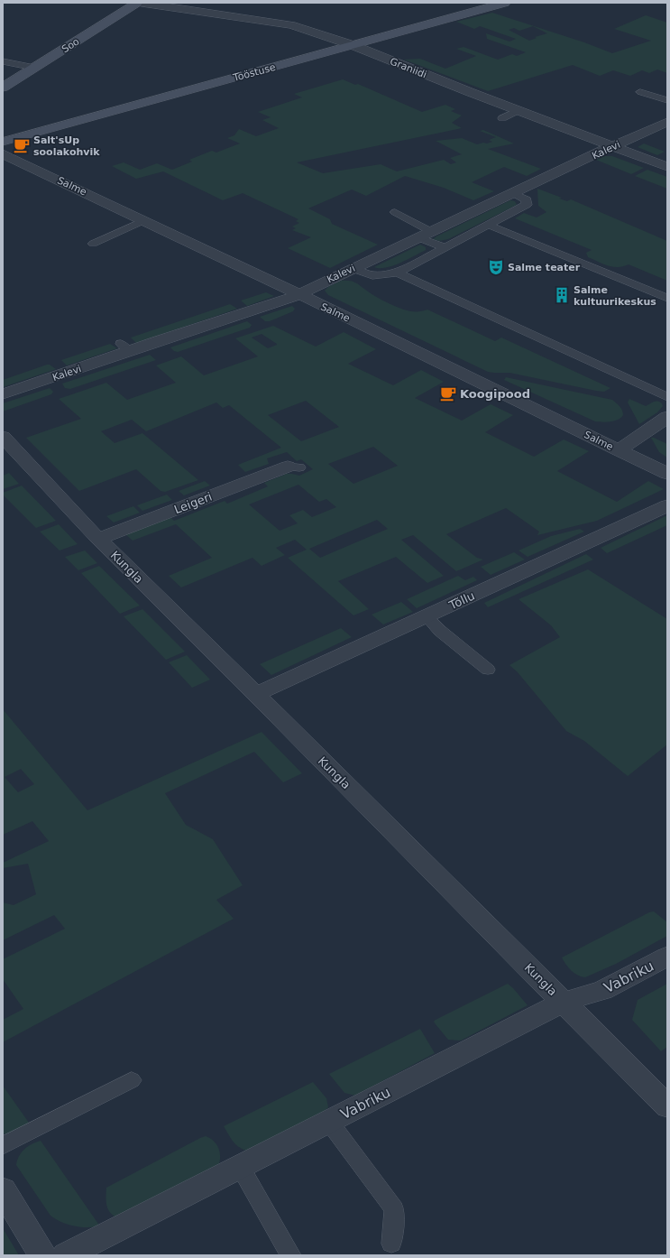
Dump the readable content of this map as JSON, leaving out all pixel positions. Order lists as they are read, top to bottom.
{
  "streets": {
    "street": [
      "Soo",
      "Graniidi",
      "Tööstuse",
      "Kalevi",
      "Salme",
      "Leigeri",
      "Kungla",
      "Tõllu",
      "Vabriku"
    ]
  },
  "crossings": [
    ["Graniidi", "Tööstuse"],
    ["Graniidi", "Kalevi"],
    ["Kalevi", "Salme"],
    ["Leigeri", "Kungla"],
    ["Kungla", "Tõllu"],
    ["Kungla", "Vabriku"]
  ],
  "places": {
    "cafe": ["Salt'sUp soolakohvik", "Koogipood"],
    "theatre": ["Salme teater"],
    "building": ["Salme kultuurikeskus"]
  }
}
